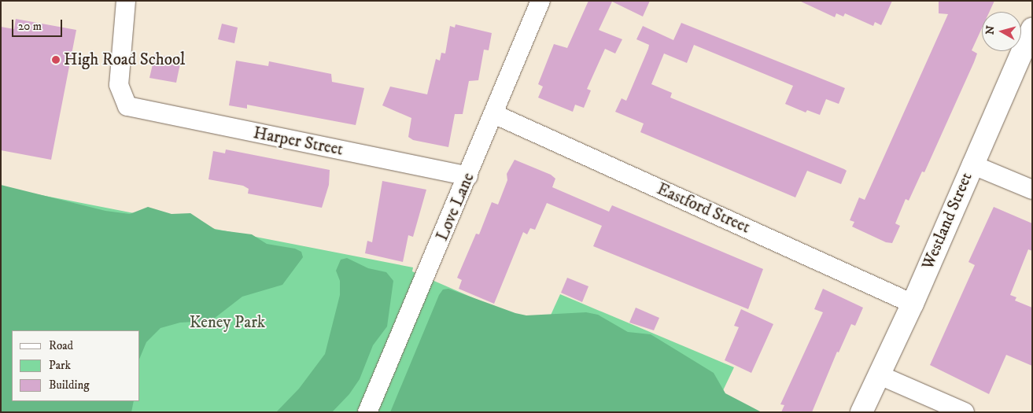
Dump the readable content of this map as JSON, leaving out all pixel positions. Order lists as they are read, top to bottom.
{
  "streets": {
    "street": [
      "Harper Street",
      "Love Lane",
      "Eastford Street",
      "Westland Street"
    ]
  },
  "crossings": [
    ["Harper Street", "Love Lane"],
    ["Love Lane", "Eastford Street"],
    ["Eastford Street", "Westland Street"]
  ],
  "parks": ["Keney Park"],
  "places": ["High Road School"],
  "legend": ["Road", "Park", "Building"],
  "scale_bar": "20 m",
  "north": "left"
}
